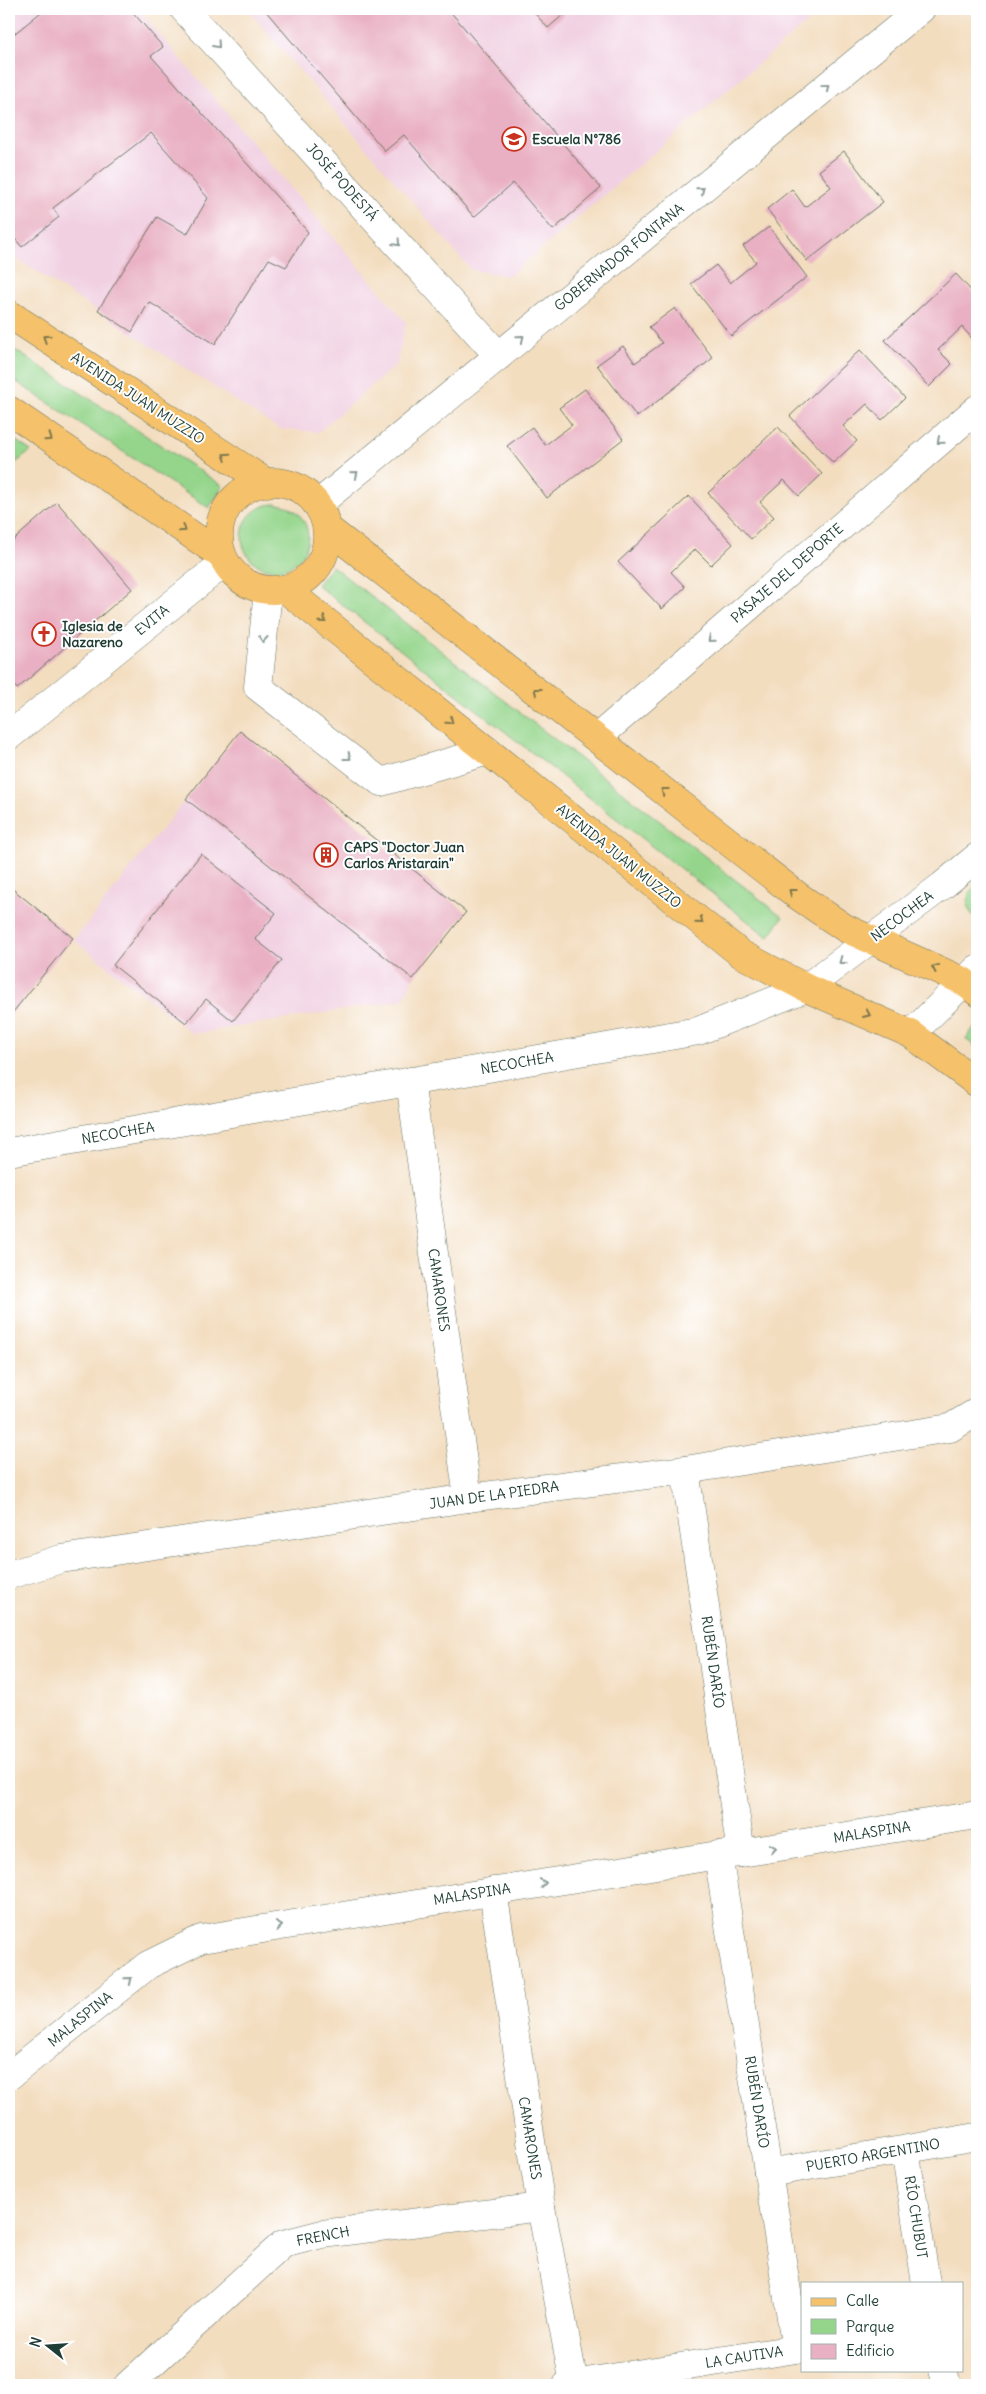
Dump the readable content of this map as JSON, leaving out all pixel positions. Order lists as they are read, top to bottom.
{
  "streets": {
    "main road": ["AVENIDA JUAN MUZZIO"],
    "street": [
      "JOSÉ PODESTÁ",
      "GOBERNADOR FONTANA",
      "PASAJE DEL DEPORTE",
      "EVITA",
      "NECOCHEA",
      "CAMARONES",
      "JUAN DE LA PIEDRA",
      "RUBÉN DARÍO",
      "MALASPINA",
      "PUERTO ARGENTINO",
      "RÍO CHUBUT",
      "FRENCH",
      "LA CAUTIVA"
    ]
  },
  "crossings": [
    ["JOSÉ PODESTÁ", "GOBERNADOR FONTANA"],
    ["GOBERNADOR FONTANA", "AVENIDA JUAN MUZZIO"],
    ["GOBERNADOR FONTANA", "EVITA"],
    ["AVENIDA JUAN MUZZIO", "EVITA"],
    ["AVENIDA JUAN MUZZIO", "NECOCHEA"],
    ["NECOCHEA", "CAMARONES"],
    ["CAMARONES", "JUAN DE LA PIEDRA"],
    ["CAMARONES", "MALASPINA"],
    ["CAMARONES", "FRENCH"],
    ["CAMARONES", "LA CAUTIVA"],
    ["JUAN DE LA PIEDRA", "RUBÉN DARÍO"],
    ["RUBÉN DARÍO", "MALASPINA"],
    ["RUBÉN DARÍO", "PUERTO ARGENTINO"],
    ["RUBÉN DARÍO", "LA CAUTIVA"],
    ["PUERTO ARGENTINO", "RÍO CHUBUT"]
  ],
  "one_way": [
    "JOSÉ PODESTÁ",
    "GOBERNADOR FONTANA",
    "PASAJE DEL DEPORTE",
    "MALASPINA"
  ],
  "places": {
    "school or university": ["Escuela N°786"],
    "church": ["Iglesia de Nazareno"],
    "building": ["CAPS \"Doctor Juan Carlos Aristarain\""]
  },
  "legend": ["Calle", "Parque", "Edificio"],
  "north": "left"
}
